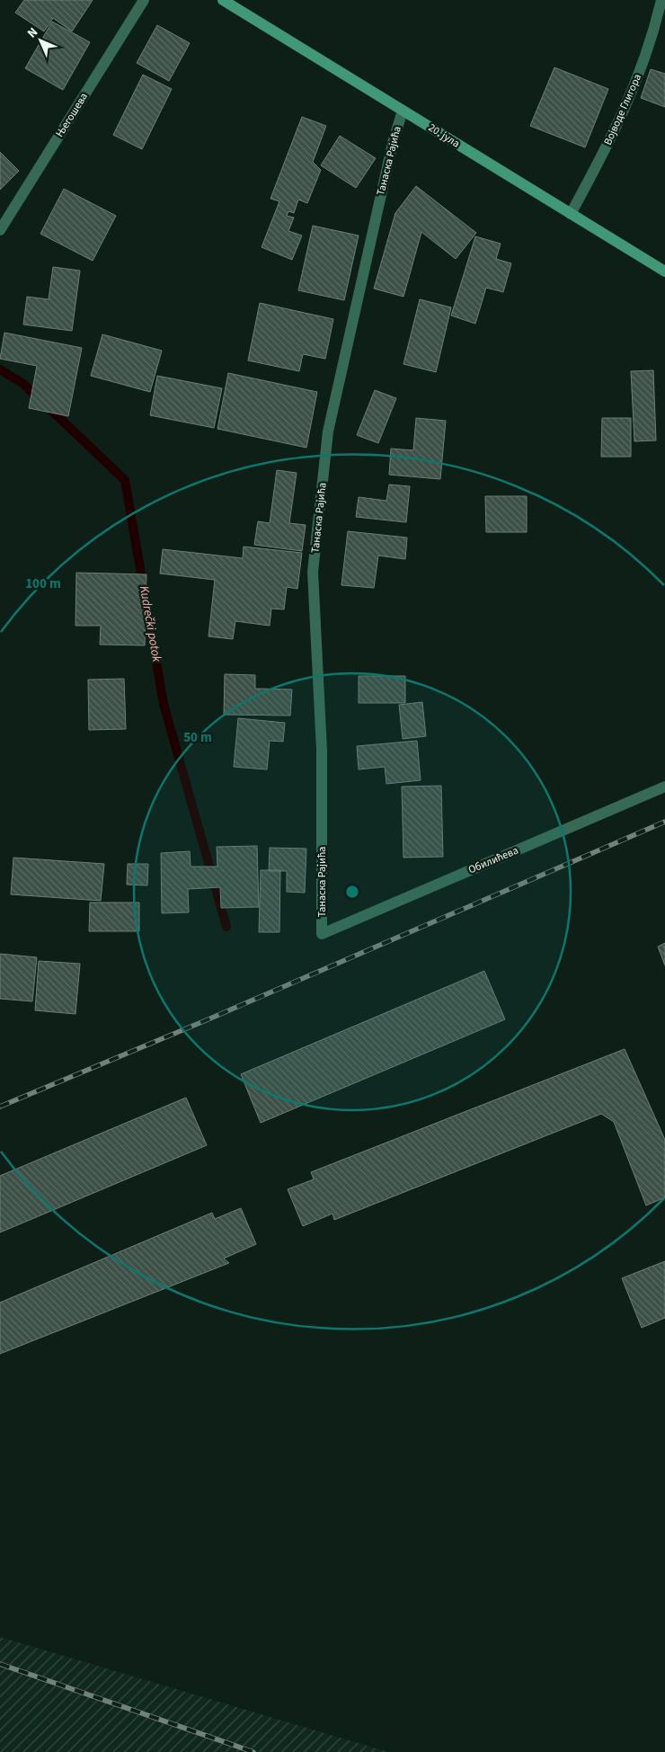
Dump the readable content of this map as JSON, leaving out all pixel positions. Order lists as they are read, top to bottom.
{
  "streets": {
    "main road": ["20. јула"],
    "street": [
      "Војводе Глигора",
      "Његошева",
      "Танаска Рајића",
      "Обилићева"
    ]
  },
  "crossings": [
    ["Војводе Глигора", "20. јула"],
    ["20. јула", "Танаска Рајића"],
    ["Танаска Рајића", "Обилићева"]
  ],
  "water": ["Kudrečki potok"],
  "north": "top left",
  "rings": ["100 m", "50 m"]
}
